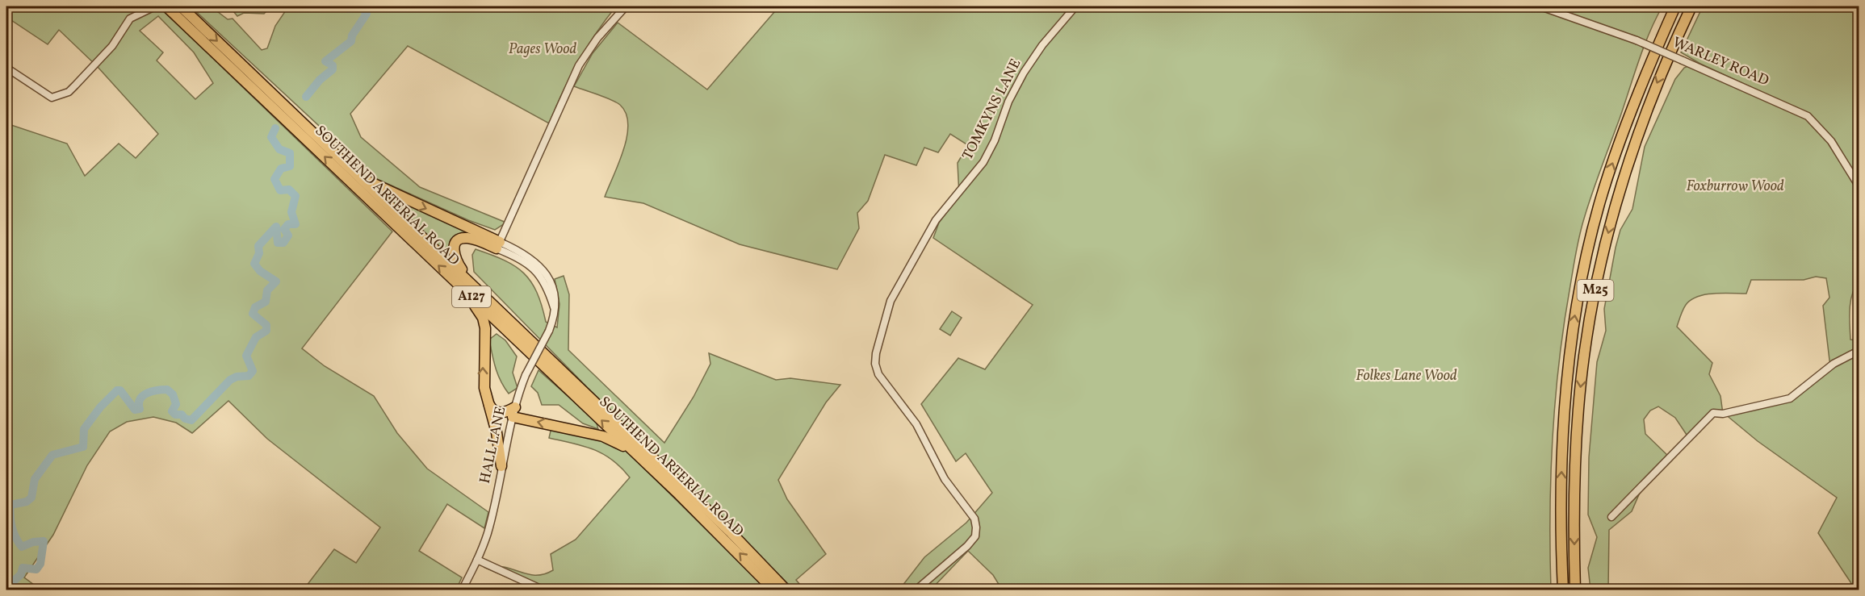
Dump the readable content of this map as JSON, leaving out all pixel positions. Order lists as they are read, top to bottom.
{
  "streets": {
    "highway": ["SOUTHEND ARTERIAL ROAD", "M25", "A127"],
    "street": ["WARLEY ROAD", "TOMKYNS LANE", "HALL LANE"]
  },
  "crossings": [
    ["SOUTHEND ARTERIAL ROAD", "A127"],
    ["A127", "HALL LANE"]
  ],
  "parks": ["Pages Wood", "Foxburrow Wood", "Folkes Lane Wood"]
}
